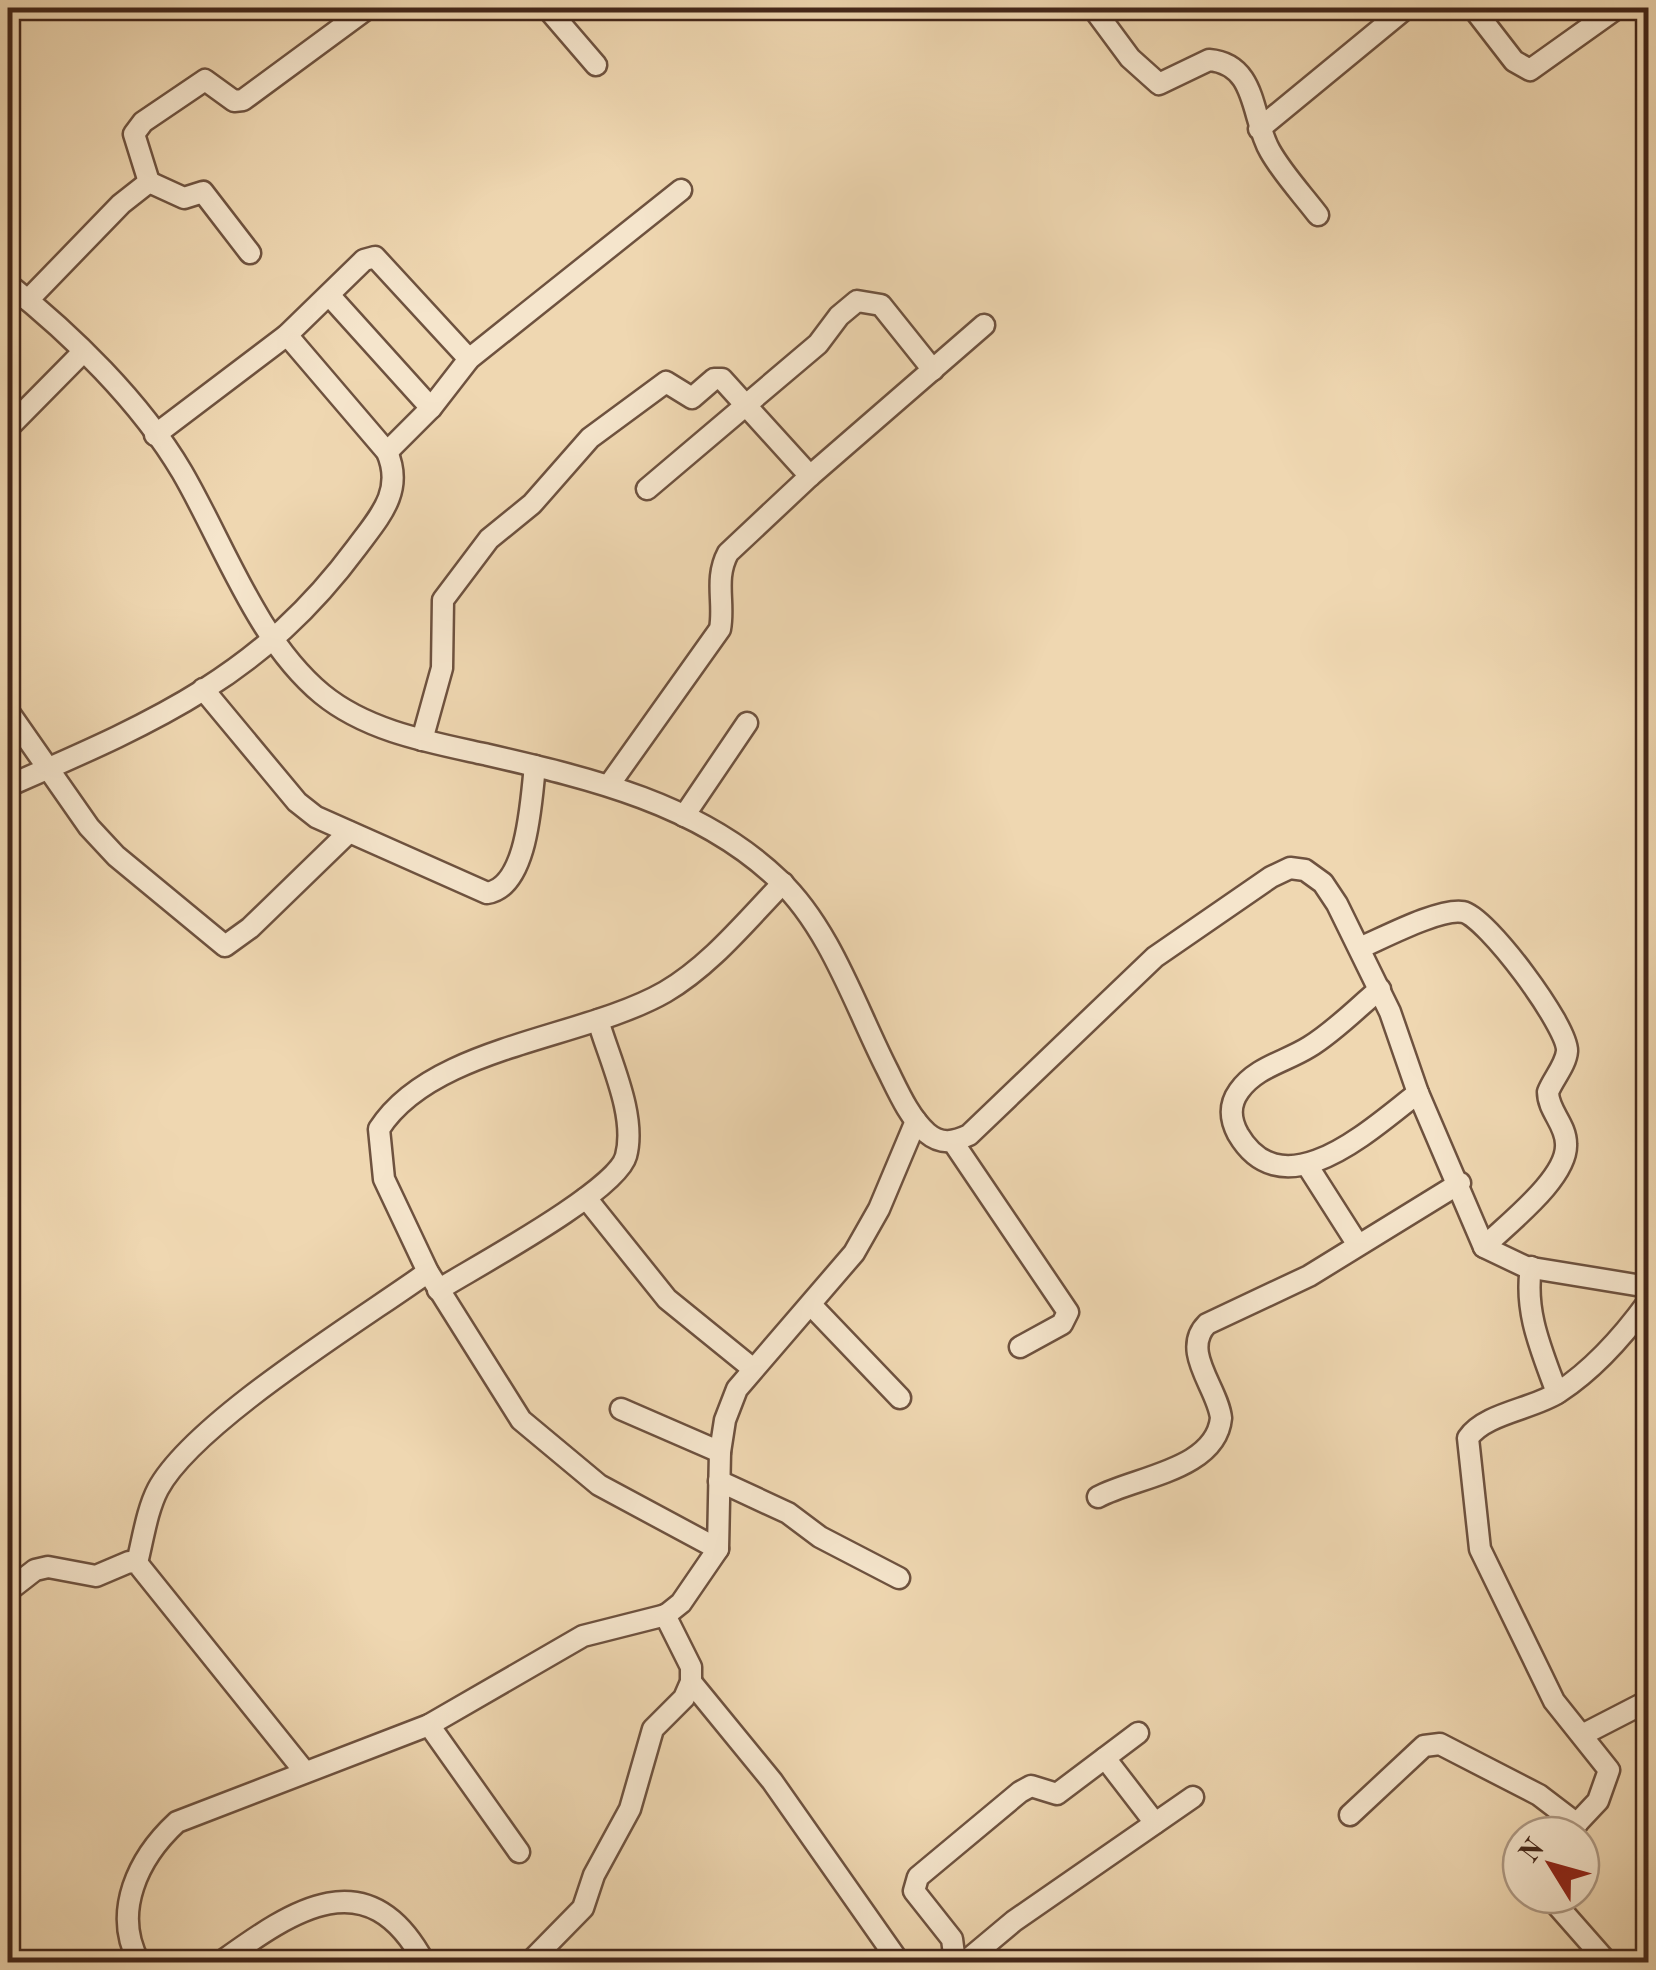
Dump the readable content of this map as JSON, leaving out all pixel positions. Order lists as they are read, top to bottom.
{
  "north": "top left"
}
